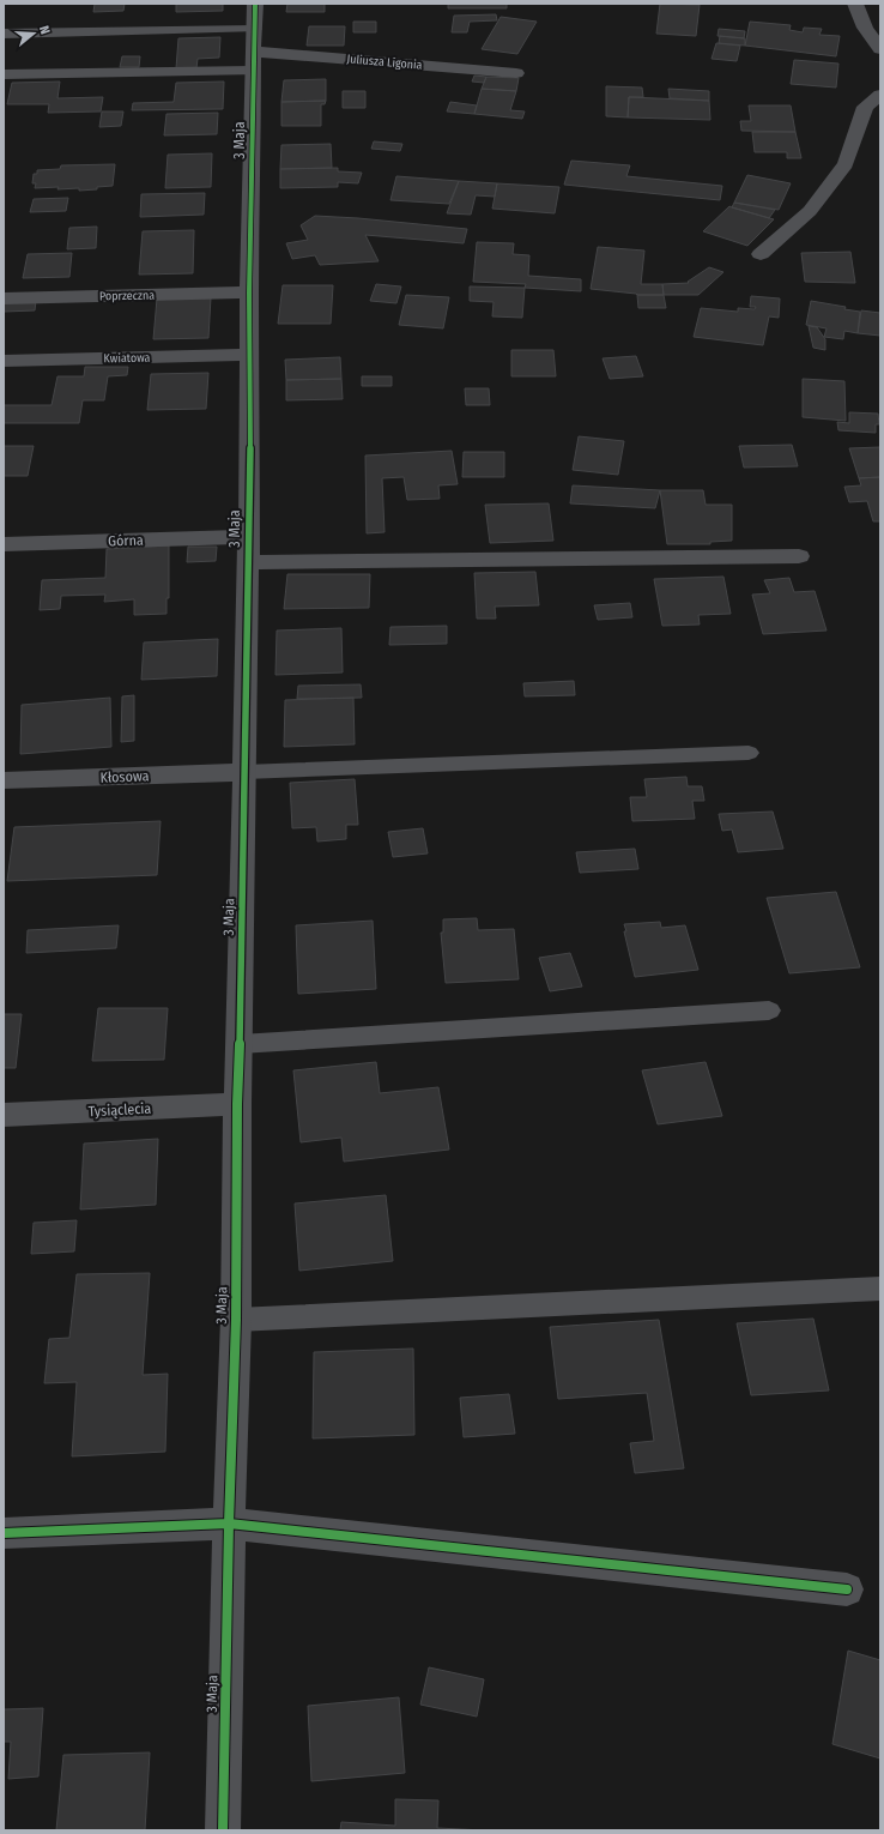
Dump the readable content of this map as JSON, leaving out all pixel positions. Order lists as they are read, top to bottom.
{
  "streets": {
    "street": [
      "Juliusza Ligonia",
      "3 Maja",
      "Poprzeczna",
      "Kwiatowa",
      "Górna",
      "Kłosowa",
      "Tysiąclecia"
    ]
  },
  "crossings": [
    ["Juliusza Ligonia", "3 Maja"],
    ["3 Maja", "Poprzeczna"],
    ["3 Maja", "Kwiatowa"],
    ["3 Maja", "Górna"],
    ["3 Maja", "Kłosowa"],
    ["3 Maja", "Tysiąclecia"]
  ],
  "north": "right"
}
